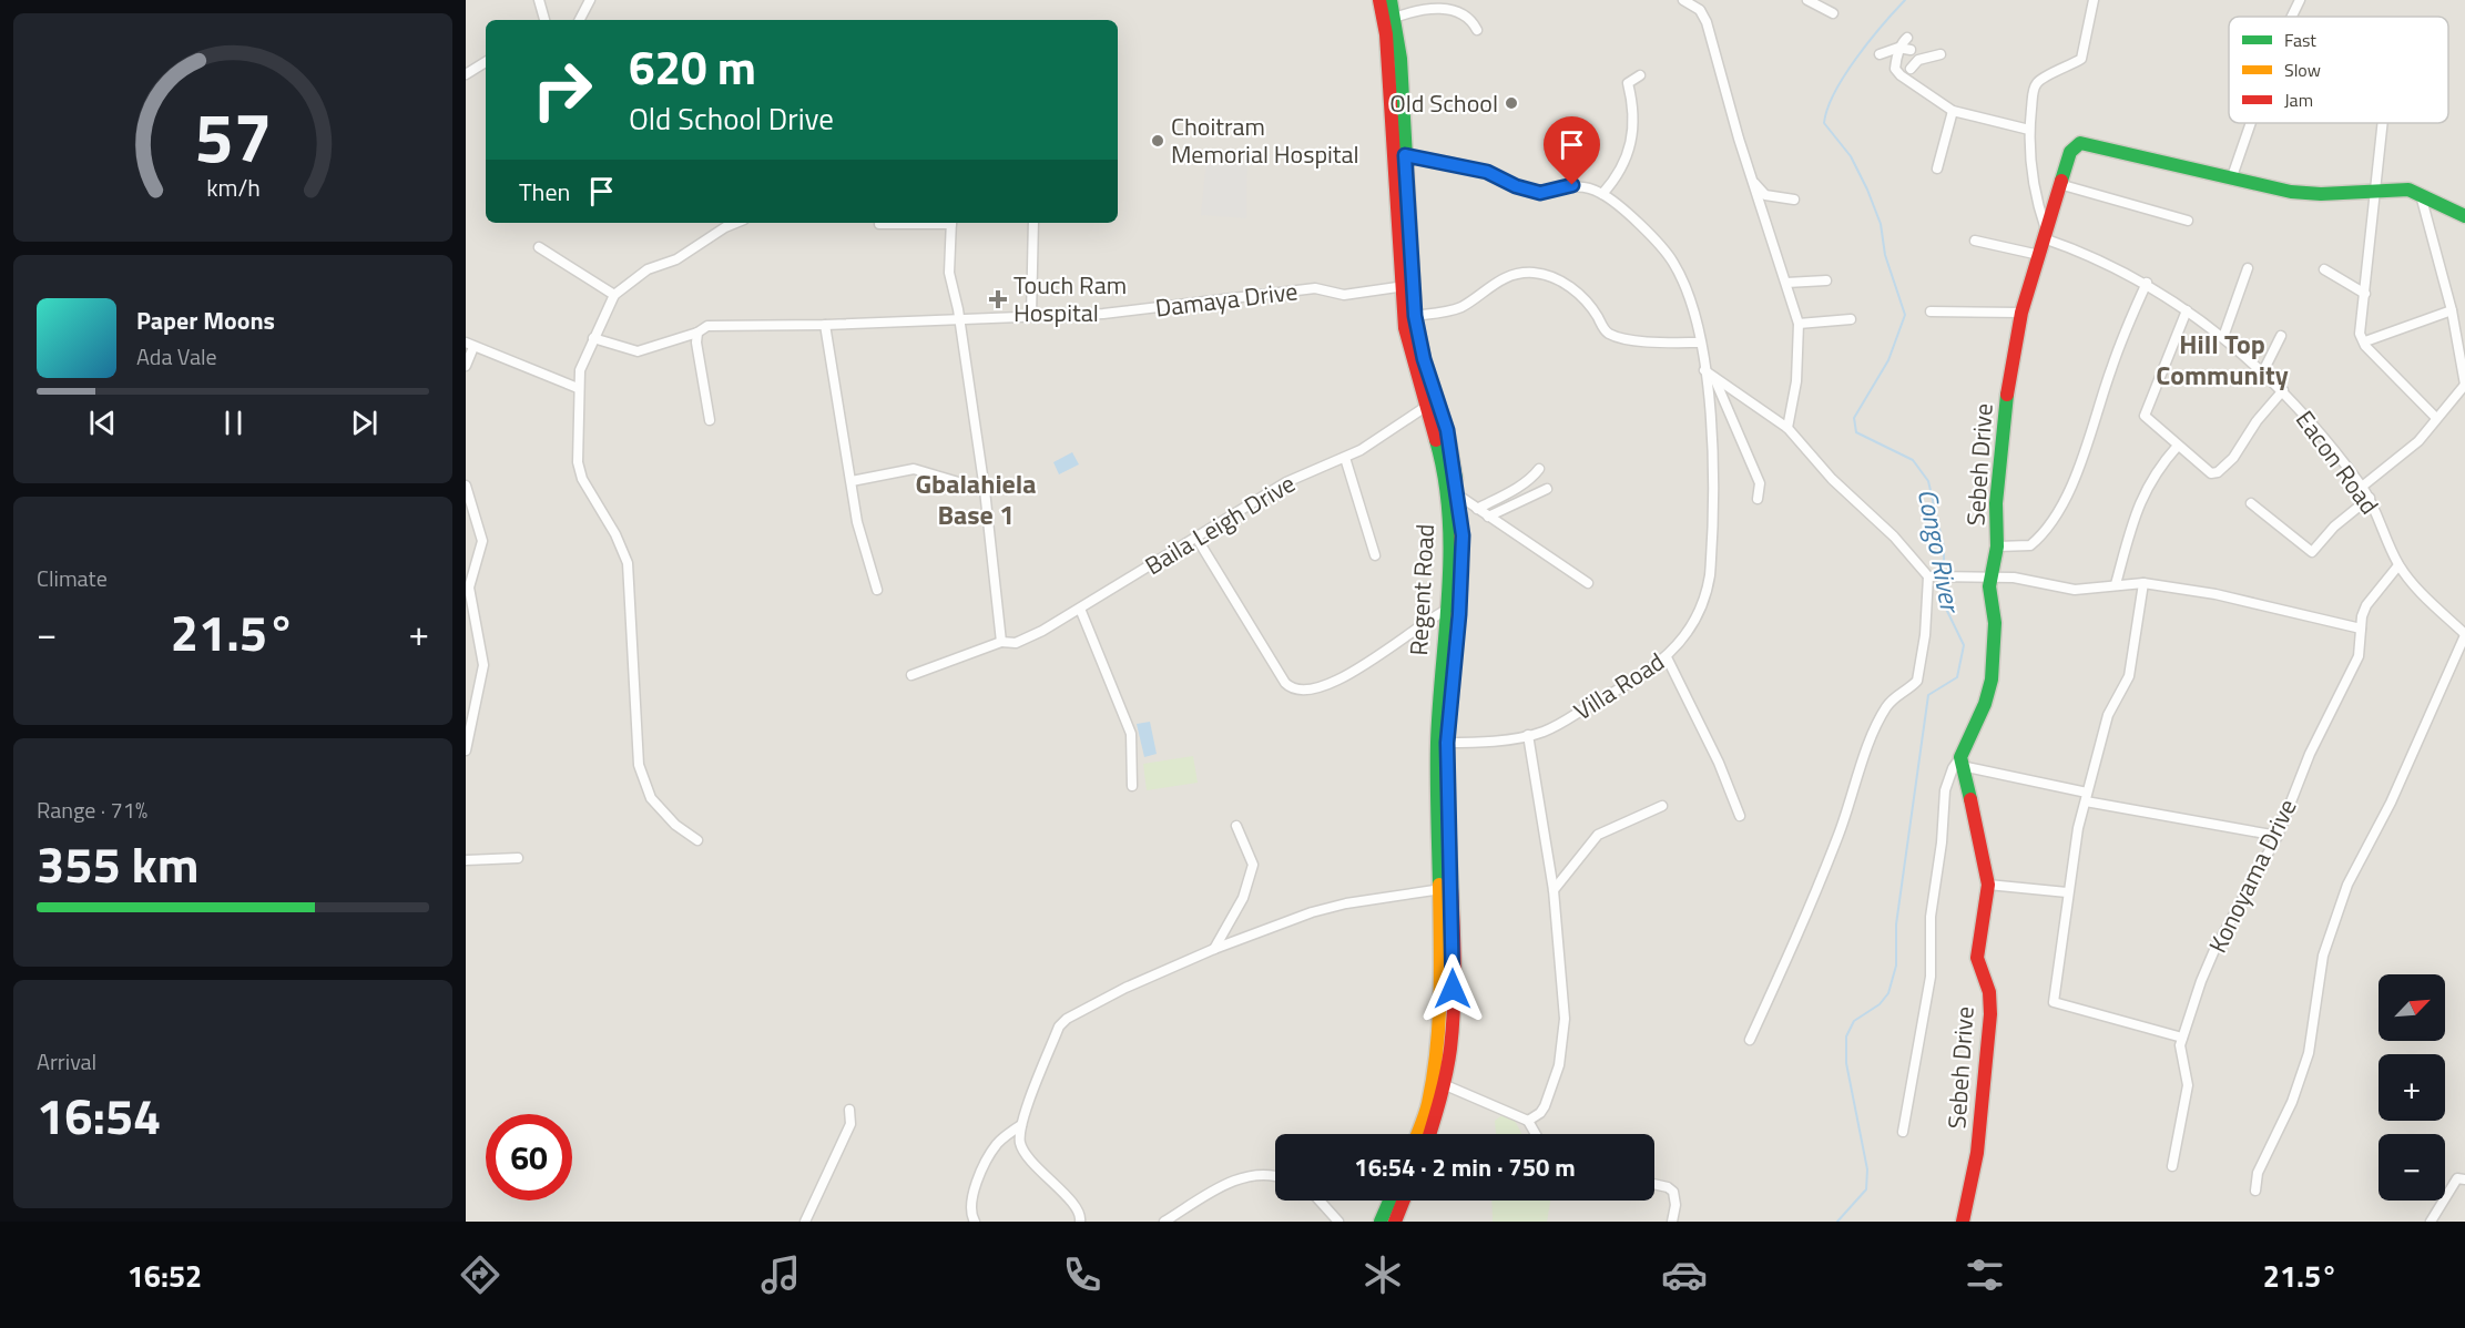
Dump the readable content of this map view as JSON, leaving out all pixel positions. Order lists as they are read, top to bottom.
{
  "streets": {
    "main road": ["Sebeh Drive", "Regent Road"],
    "street": [
      "Damaya Drive",
      "Eacon Road",
      "Baila Leigh Drive",
      "Villa Road",
      "Konoyama Drive"
    ]
  },
  "crossings": [
    ["Damaya Drive", "Regent Road"],
    ["Eacon Road", "Sebeh Drive"],
    ["Eacon Road", "Konoyama Drive"],
    ["Baila Leigh Drive", "Regent Road"],
    ["Regent Road", "Villa Road"]
  ],
  "districts": ["Hill Top Community", "Gbalahiela Base 1"],
  "water": ["Congo River"],
  "places": {
    "other": ["Old School", "Choitram Memorial Hospital"],
    "health": ["Touch Ram Hospital"]
  },
  "legend": ["Fast", "Slow", "Jam"],
  "north": "top right",
  "page": {
    "turn": ["620 m", "Old School Drive"],
    "then": "Then",
    "song": ["Paper Moons", "Ada Vale"],
    "tile": [
      "Climate",
      ["Range · 71%", "355 km"],
      ["Arrival", "16:54"]
    ],
    "heat": ["−", "21.5°", "+"],
    "map_buttons": ["+", "−"],
    "limit": "60",
    "trip": "16:54 · 2 min · 750 m",
    "tabs": ["16:52", "21.5°"],
    "gauge": ["57", "km/h"]
  }
}
